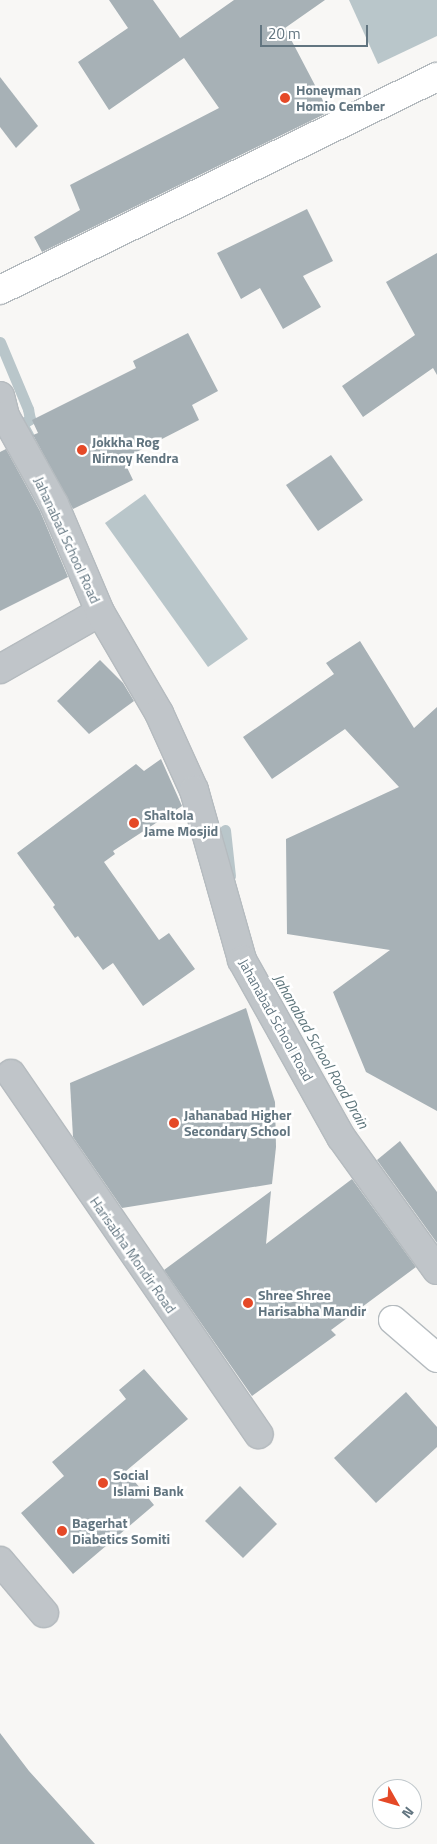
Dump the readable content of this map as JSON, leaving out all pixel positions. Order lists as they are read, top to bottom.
{
  "streets": {
    "street": ["Jahanabad School Road", "Harisabha Mondir Road"]
  },
  "water": ["Jahanabad School Road Drain"],
  "places": [
    "Honeyman Homio Cember",
    "Jokkha Rog Nirnoy Kendra",
    "Shaltola Jame Mosjid",
    "Jahanabad Higher Secondary School",
    "Shree Shree Harisabha Mandir",
    "Social Islami Bank",
    "Bagerhat Diabetics Somiti"
  ],
  "scale_bar": "20 m",
  "north": "bottom right"
}
